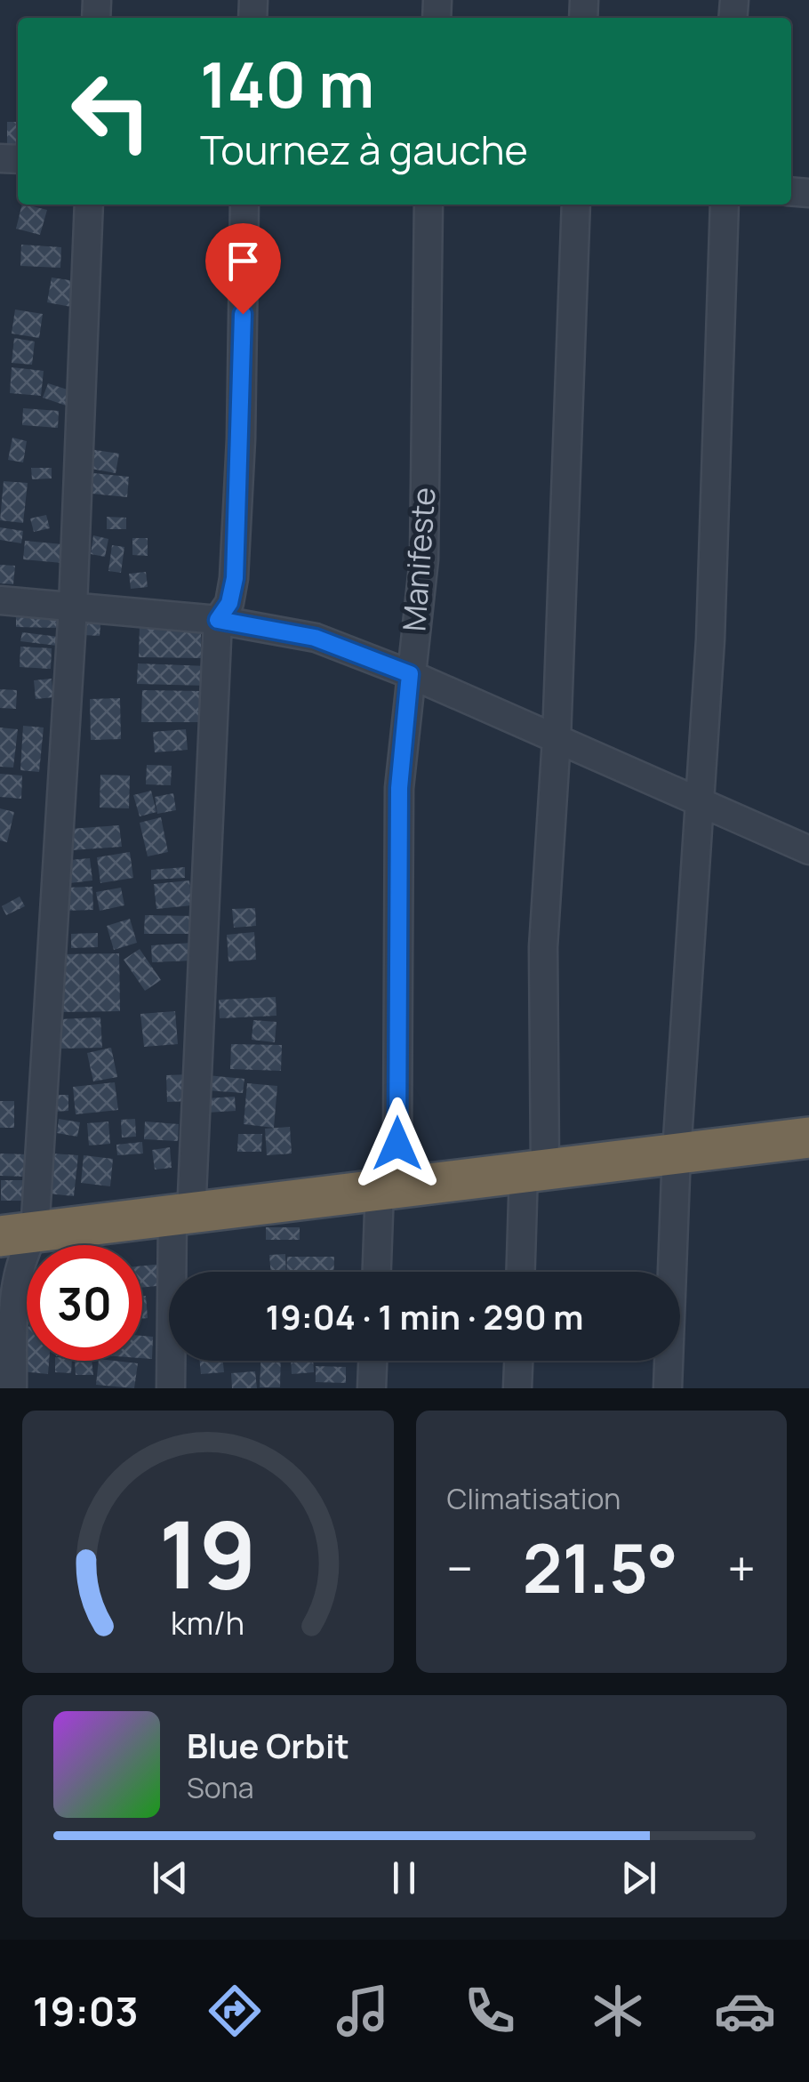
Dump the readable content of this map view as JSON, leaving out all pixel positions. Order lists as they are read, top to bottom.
{
  "streets": {
    "street": ["Manifeste"]
  },
  "page": {
    "turn": ["140 m", "Tournez à gauche"],
    "limit": "30",
    "trip": "19:04 · 1 min · 290 m",
    "tile": "Climatisation",
    "heat": ["−", "21.5°", "+"],
    "song": ["Blue Orbit", "Sona"],
    "tabs": "19:03",
    "gauge": ["19", "km/h"]
  }
}
